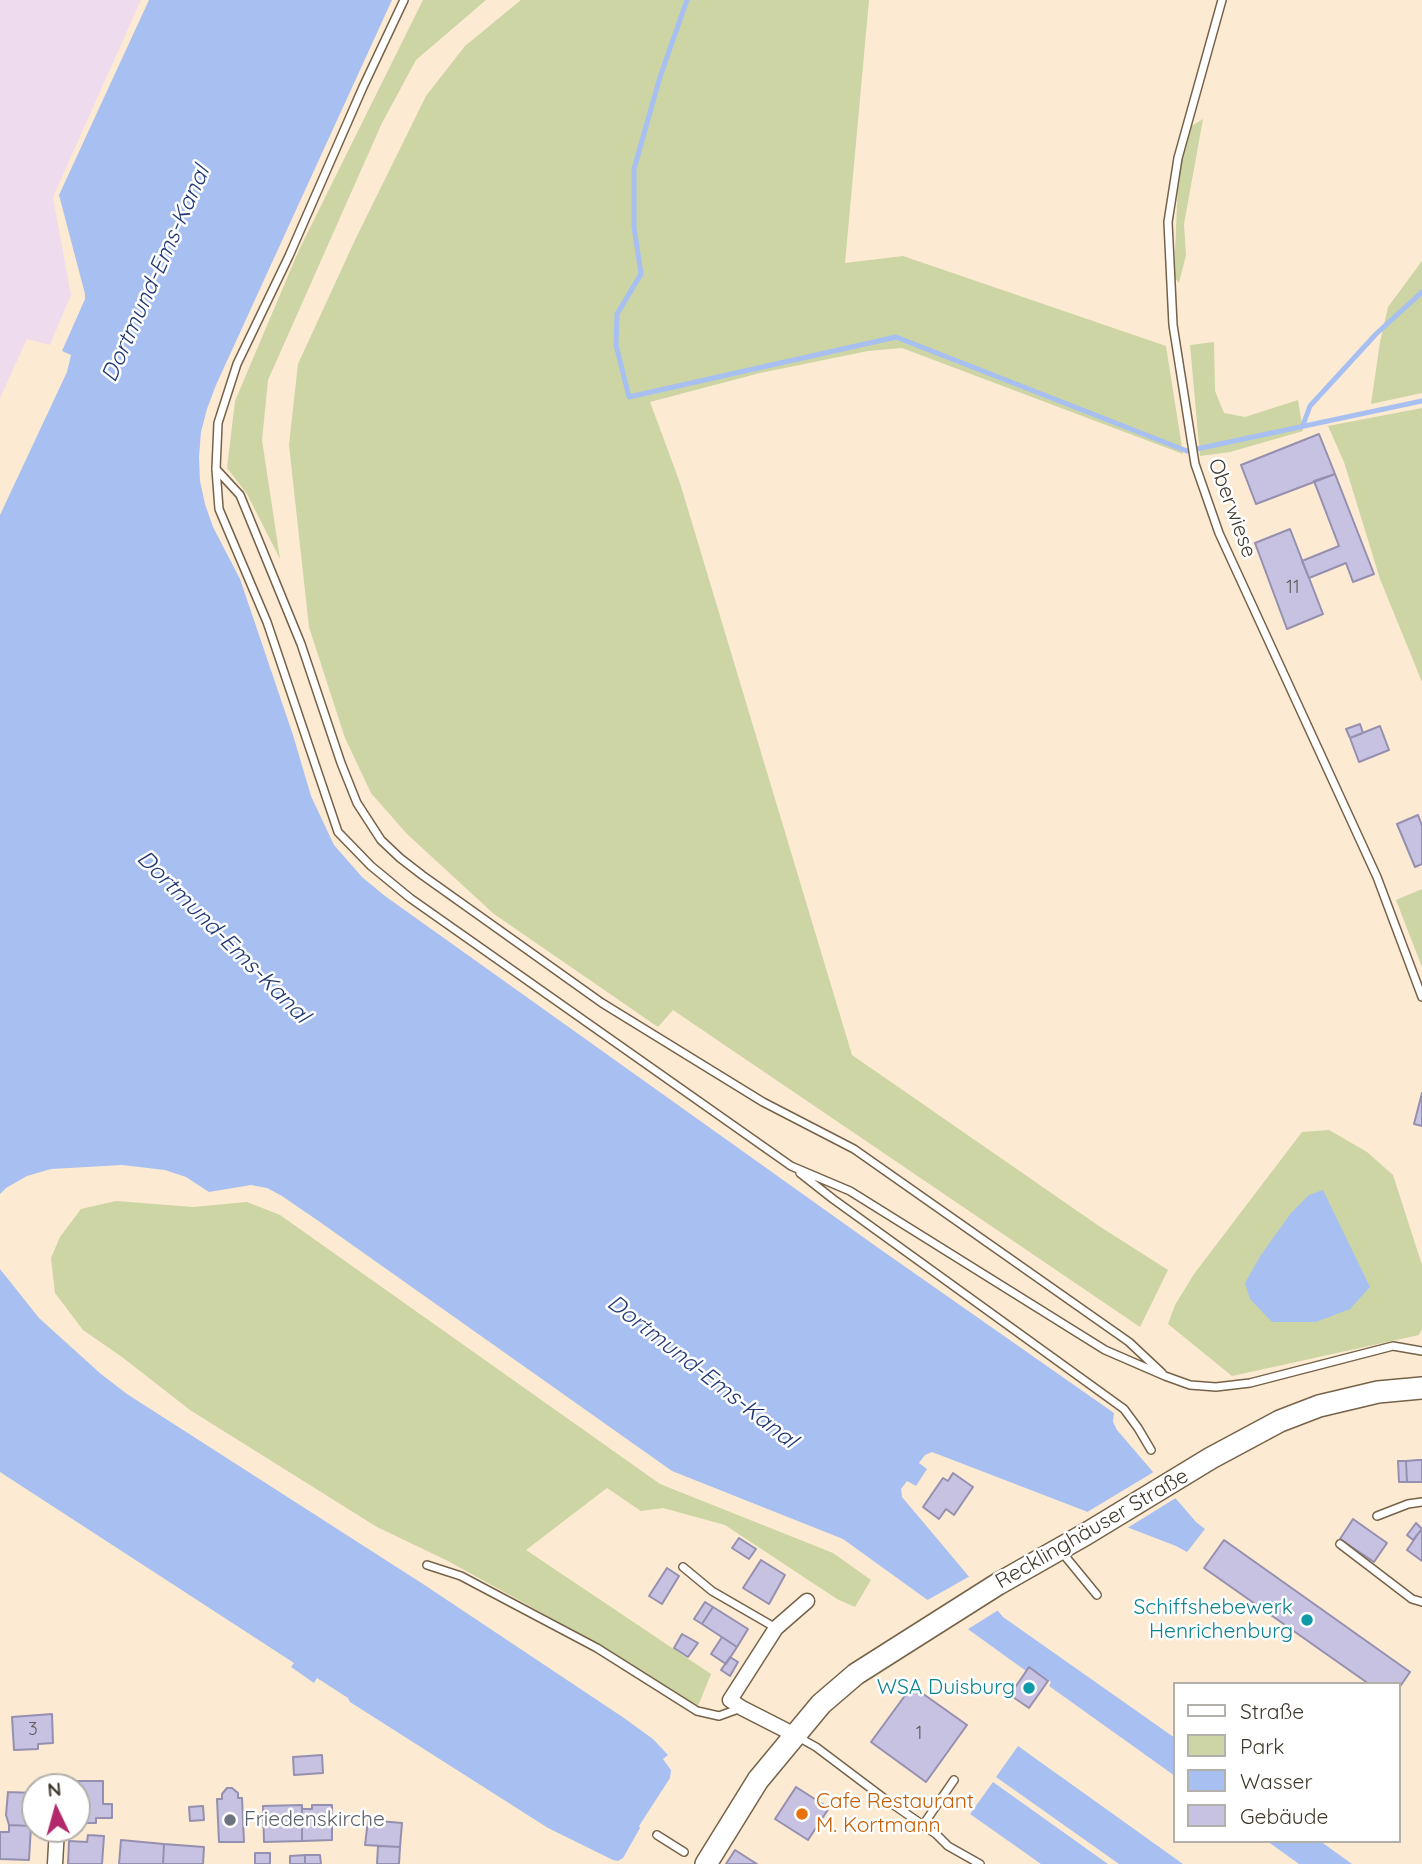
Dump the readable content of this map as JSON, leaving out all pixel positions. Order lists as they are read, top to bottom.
{
  "streets": {
    "main road": ["Recklinghäuser Straße"],
    "lane": ["Oberwiese"]
  },
  "water": ["Dortmund-Ems-Kanal"],
  "places": [
    "Schiffshebewerk Henrichenburg",
    "WSA Duisburg",
    "Cafe Restaurant M. Kortmann",
    "Friedenskirche"
  ],
  "house_numbers": ["11", "3", "1"],
  "legend": [
    "Straße",
    "Park",
    "Wasser",
    "Gebäude"
  ],
  "north": "top"
}
